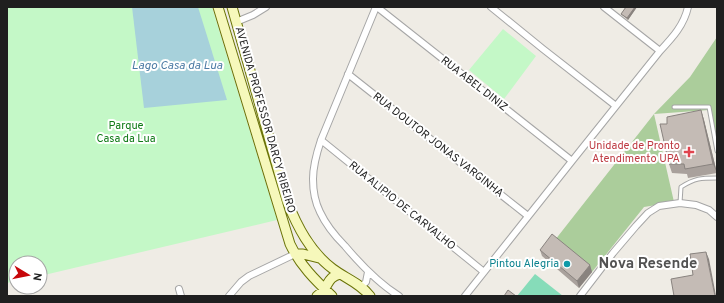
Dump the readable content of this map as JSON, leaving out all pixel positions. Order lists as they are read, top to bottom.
{
  "streets": {
    "main road": ["AVENIDA PROFESSOR DARCY RIBEIRO"],
    "street": ["RUA ABEL DINIZ", "RUA DOUTOR JONAS VARGINHA", "RUA ALIPIO DE CARVALHO"]
  },
  "districts": ["Nova Resende"],
  "water": ["Lago Casa da Lua"],
  "parks": ["Parque Casa da Lua"],
  "places": {
    "health": ["Unidade de Pronto Atendimento UPA"],
    "other": ["Pintou Alegria"]
  },
  "north": "right"
}
